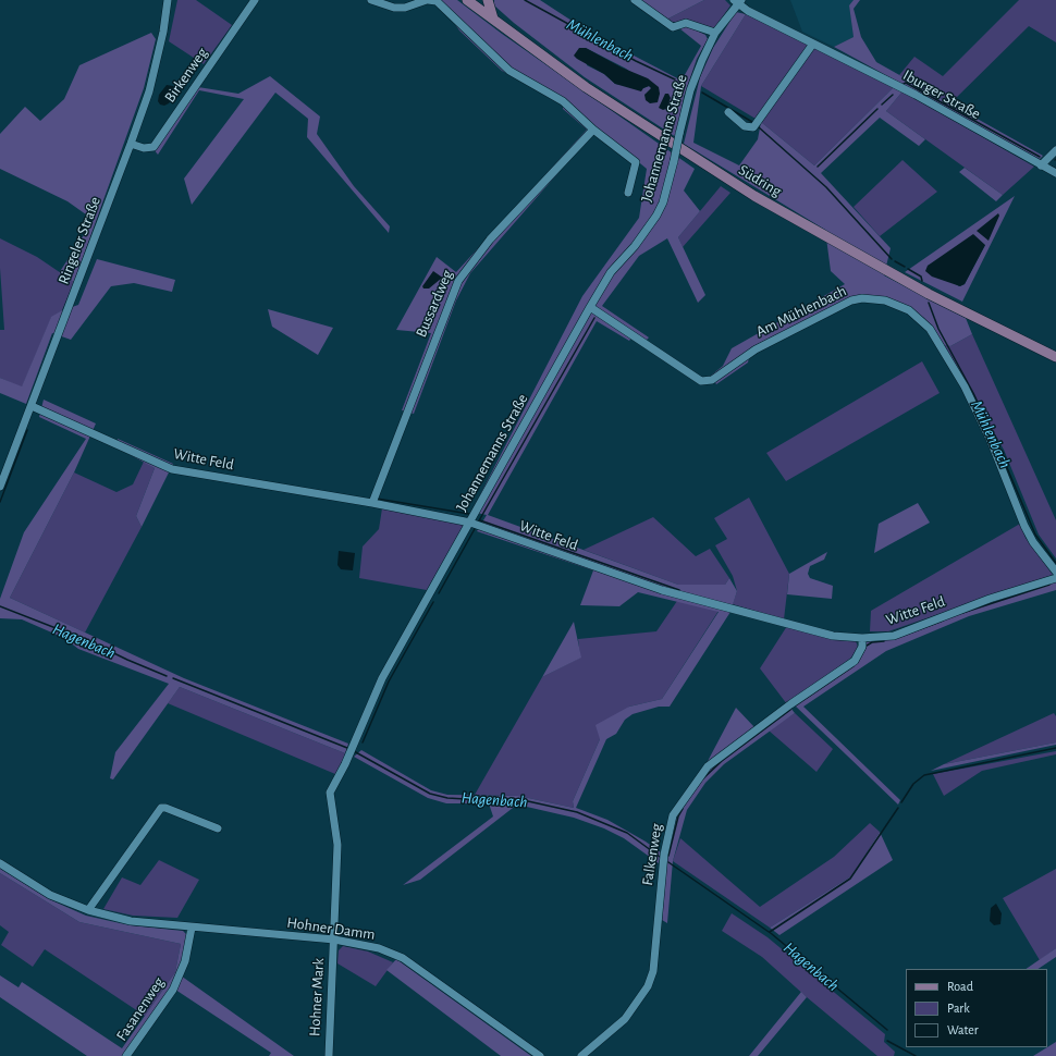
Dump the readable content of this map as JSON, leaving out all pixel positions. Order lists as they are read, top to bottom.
{
  "streets": {
    "main road": ["Südring"],
    "street": [
      "Birkenweg",
      "Iburger Straße",
      "Johannemanns Straße",
      "Ringeler Straße",
      "Bussardweg",
      "Am Mühlenbach",
      "Witte Feld",
      "Falkenweg",
      "Hohner Damm",
      "Hohner Mark",
      "Fasanenweg"
    ]
  },
  "crossings": [
    ["Birkenweg", "Ringeler Straße"],
    ["Iburger Straße", "Johannemanns Straße"],
    ["Johannemanns Straße", "Am Mühlenbach"],
    ["Johannemanns Straße", "Witte Feld"],
    ["Johannemanns Straße", "Hohner Damm"],
    ["Johannemanns Straße", "Hohner Mark"],
    ["Ringeler Straße", "Witte Feld"],
    ["Bussardweg", "Witte Feld"],
    ["Witte Feld", "Falkenweg"],
    ["Hohner Damm", "Hohner Mark"],
    ["Hohner Damm", "Fasanenweg"]
  ],
  "water": ["Mühlenbach", "Hagenbach"],
  "legend": ["Road", "Park", "Water"]
}
